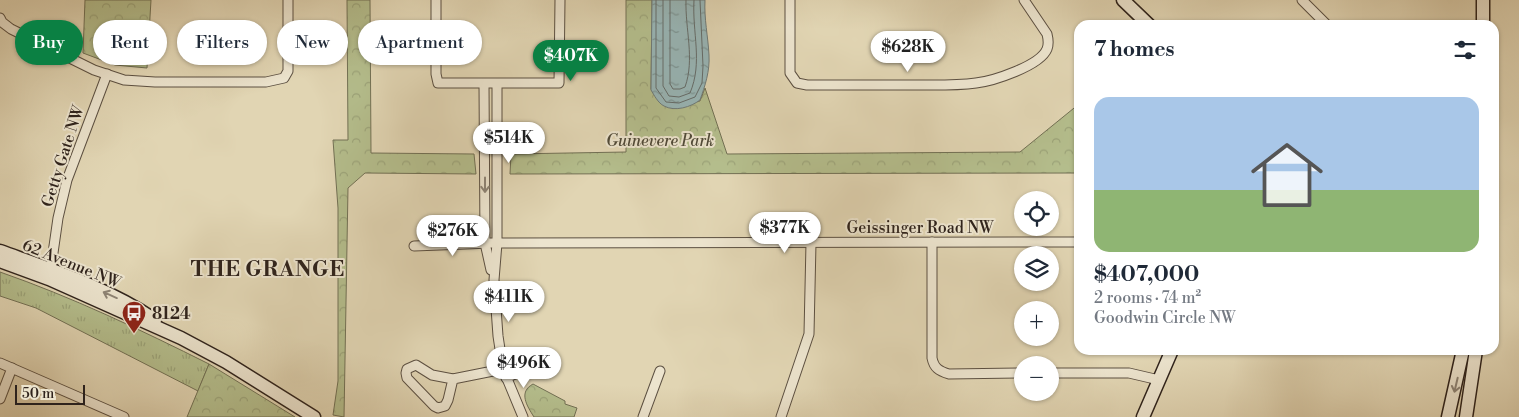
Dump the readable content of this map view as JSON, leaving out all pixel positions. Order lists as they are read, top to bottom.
{
  "streets": {
    "main road": ["62 Avenue NW"],
    "street": ["Getty Gate NW", "Geissinger Road NW"]
  },
  "crossings": [
    ["Getty Gate NW", "62 Avenue NW"]
  ],
  "districts": ["THE GRANGE"],
  "parks": ["Guinevere Park"],
  "places": {
    "bus stop": ["8124"]
  },
  "scale_bar": "50 m",
  "page": {
    "chip": [
      "Buy",
      "Rent",
      "Filters",
      "New",
      "Apartment"
    ],
    "heading": "7 homes",
    "price": [
      "$628K",
      "$407K",
      "$514K",
      "$377K",
      "$276K",
      "$411K",
      "$496K"
    ],
    "list": [
      {
        "name": "$407,000",
        "note": "2 rooms · 74 m² · Goodwin Circle NW"
      }
    ],
    "map_buttons": ["+", "−"],
    "scale": "50 m"
  }
}
